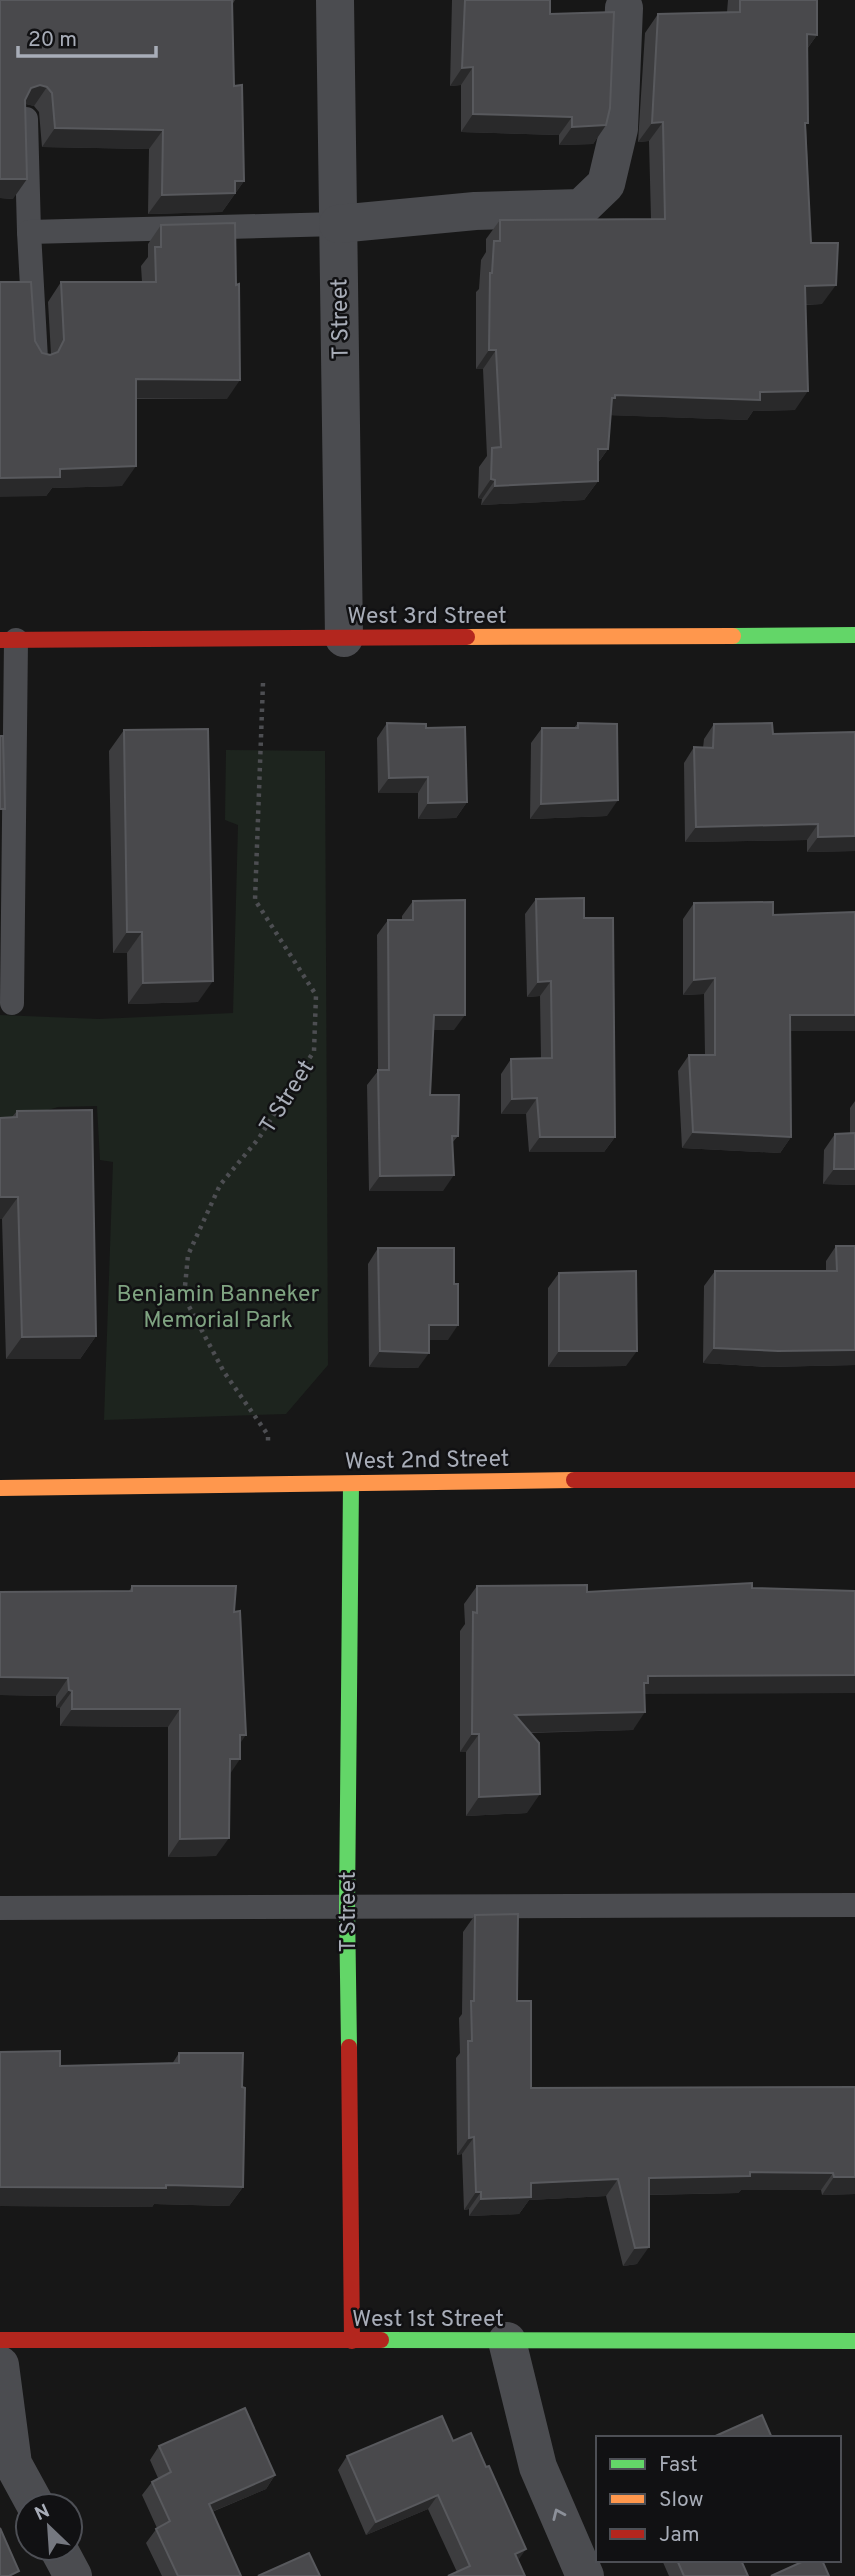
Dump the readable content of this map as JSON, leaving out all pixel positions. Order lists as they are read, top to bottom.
{
  "streets": {
    "street": [
      "T Street",
      "West 3rd Street",
      "West 2nd Street",
      "West 1st Street"
    ]
  },
  "crossings": [
    ["T Street", "West 3rd Street"],
    ["T Street", "West 2nd Street"],
    ["T Street", "West 1st Street"]
  ],
  "parks": ["Benjamin Banneker Memorial Park"],
  "legend": ["Fast", "Slow", "Jam"],
  "scale_bar": "20 m",
  "north": "top left"
}
